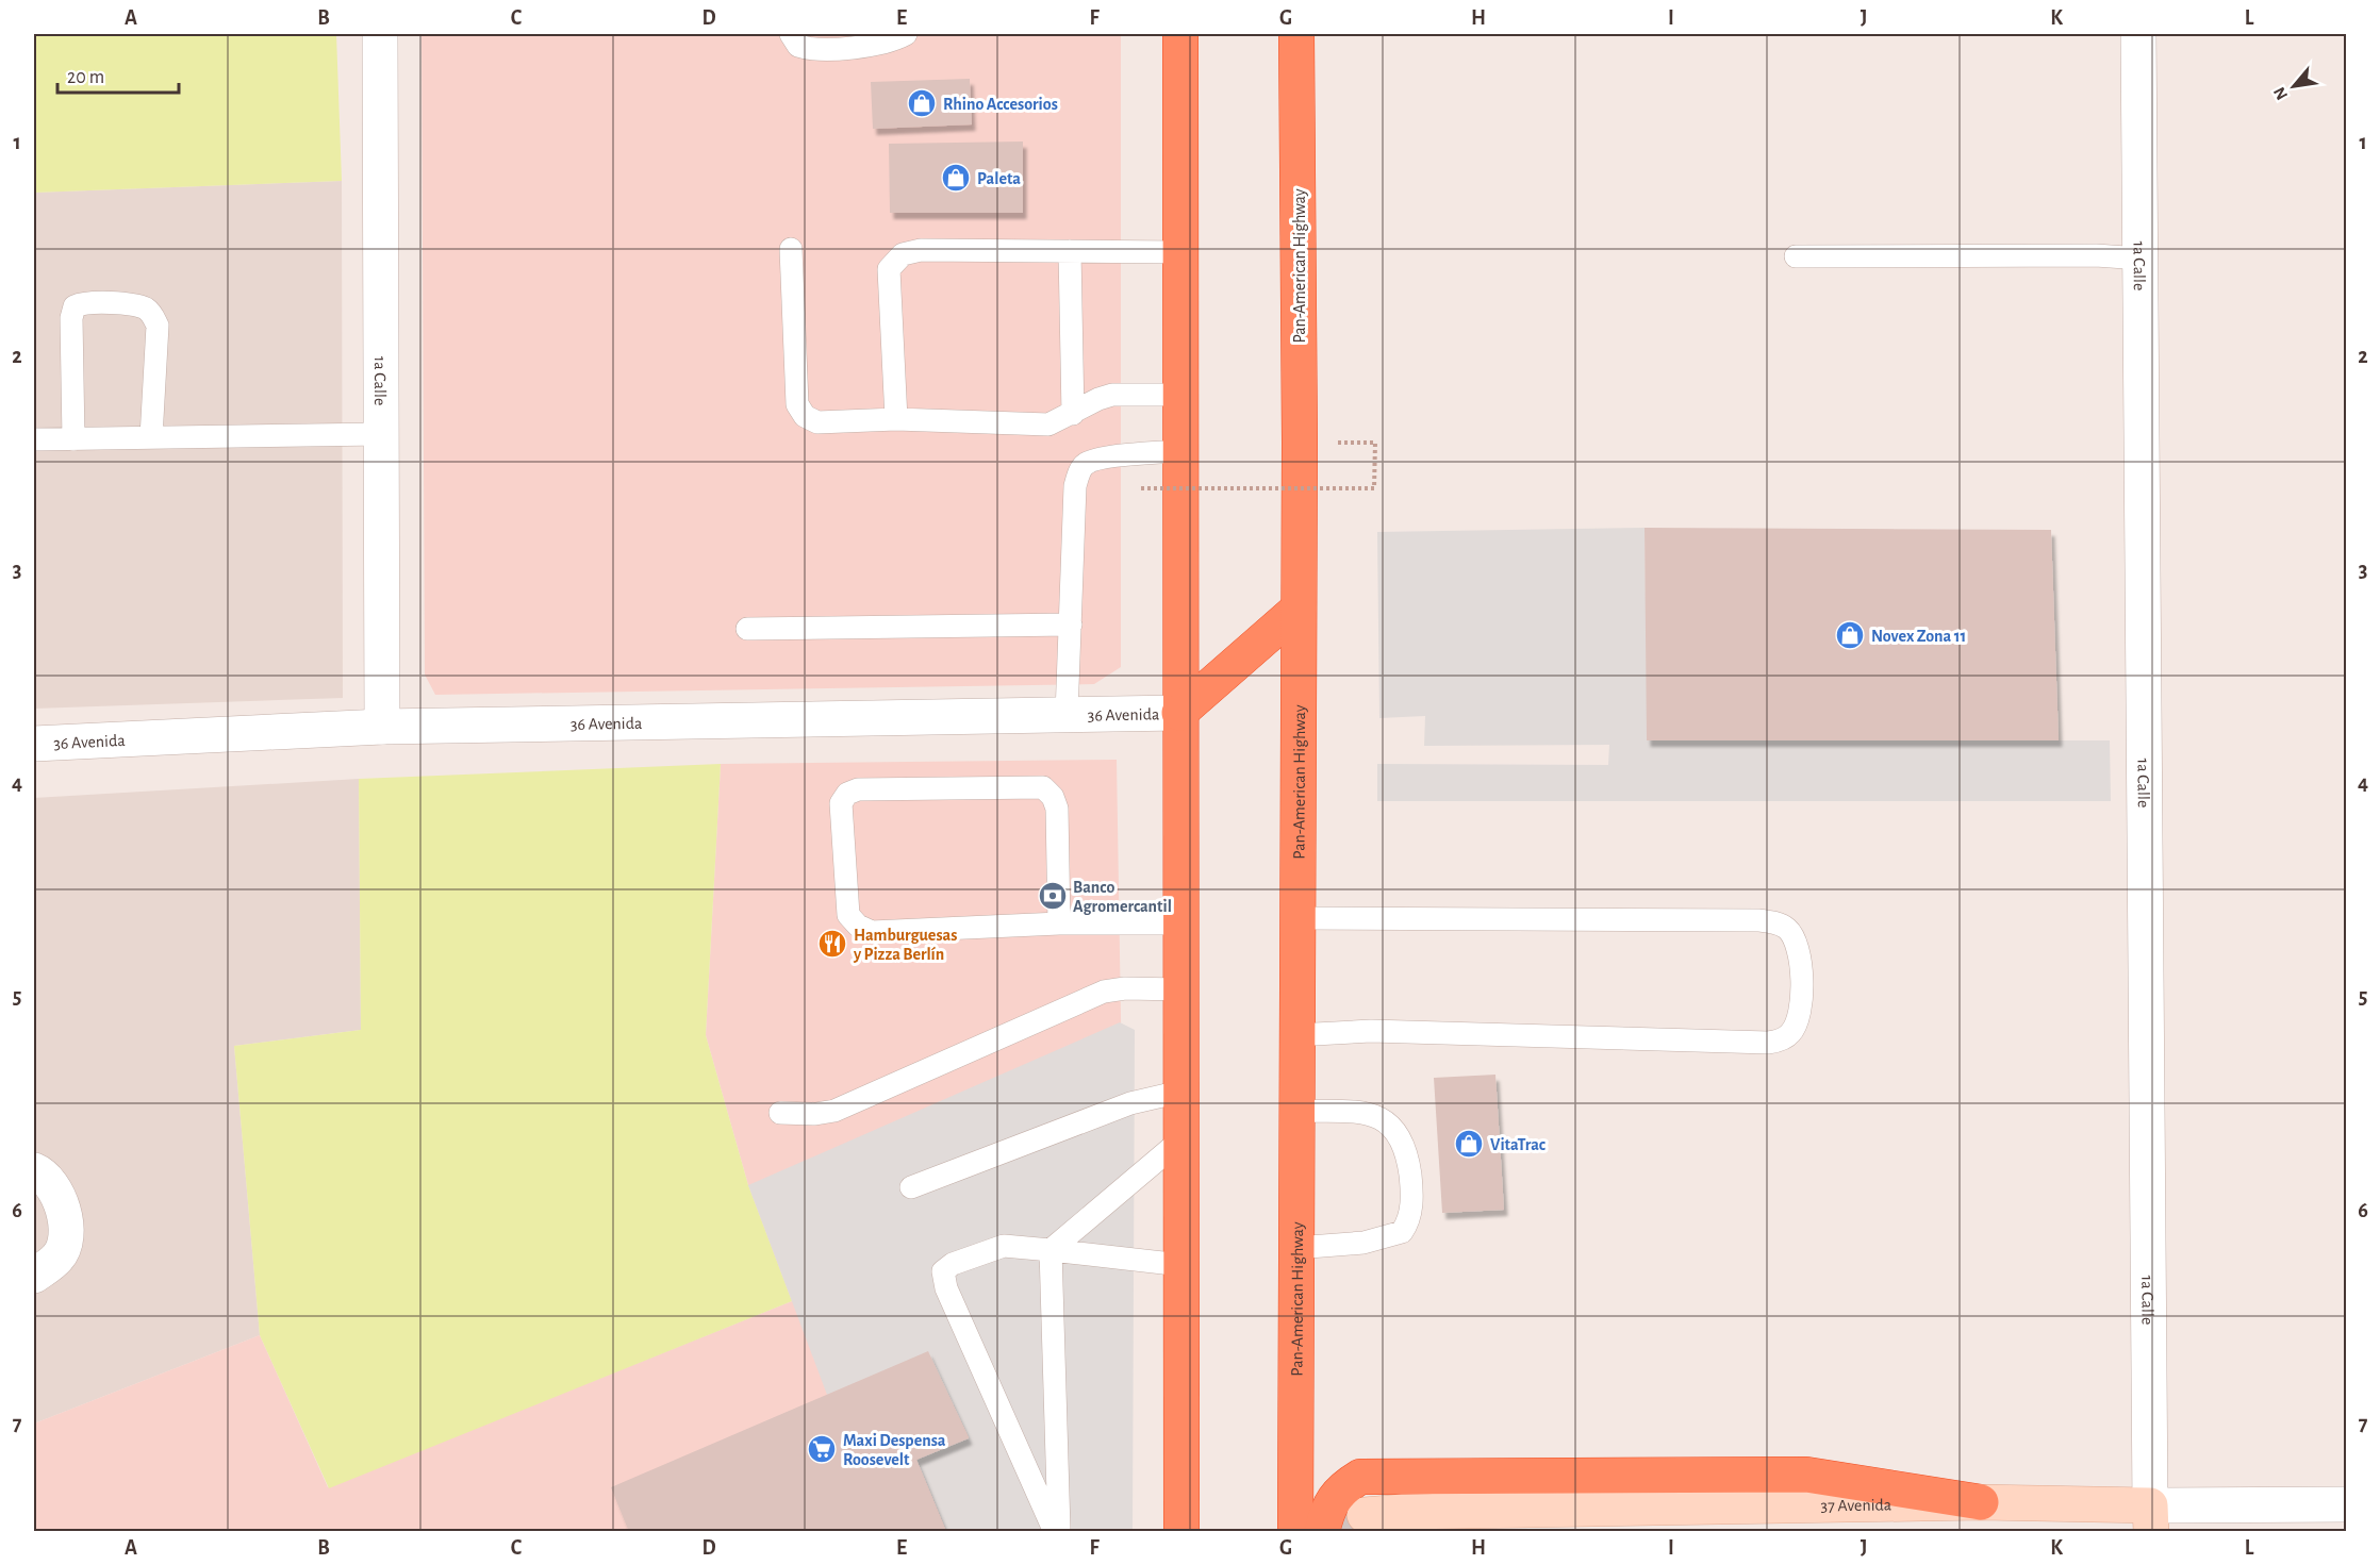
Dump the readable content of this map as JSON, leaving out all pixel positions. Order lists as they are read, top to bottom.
{
  "streets": {
    "highway": ["Pan-American Highway"],
    "street": ["1a Calle", "36 Avenida", "37 Avenida"]
  },
  "crossings": [
    ["1a Calle", "36 Avenida"],
    ["1a Calle", "37 Avenida"]
  ],
  "places": {
    "shop": [
      "Rhino Accesorios",
      "Paleta",
      "Novex Zona 11",
      "VitaTrac"
    ],
    "bank": ["Banco Agromercantil"],
    "restaurant": ["Hamburguesas y Pizza Berlín"],
    "supermarket": ["Maxi Despensa Roosevelt"]
  },
  "scale_bar": "20 m",
  "north": "bottom left",
  "grid": {
    "columns": [
      "A",
      "B",
      "C",
      "D",
      "E",
      "F",
      "G",
      "H",
      "I",
      "J",
      "K",
      "L"
    ],
    "rows": [
      "1",
      "2",
      "3",
      "4",
      "5",
      "6",
      "7"
    ]
  }
}
